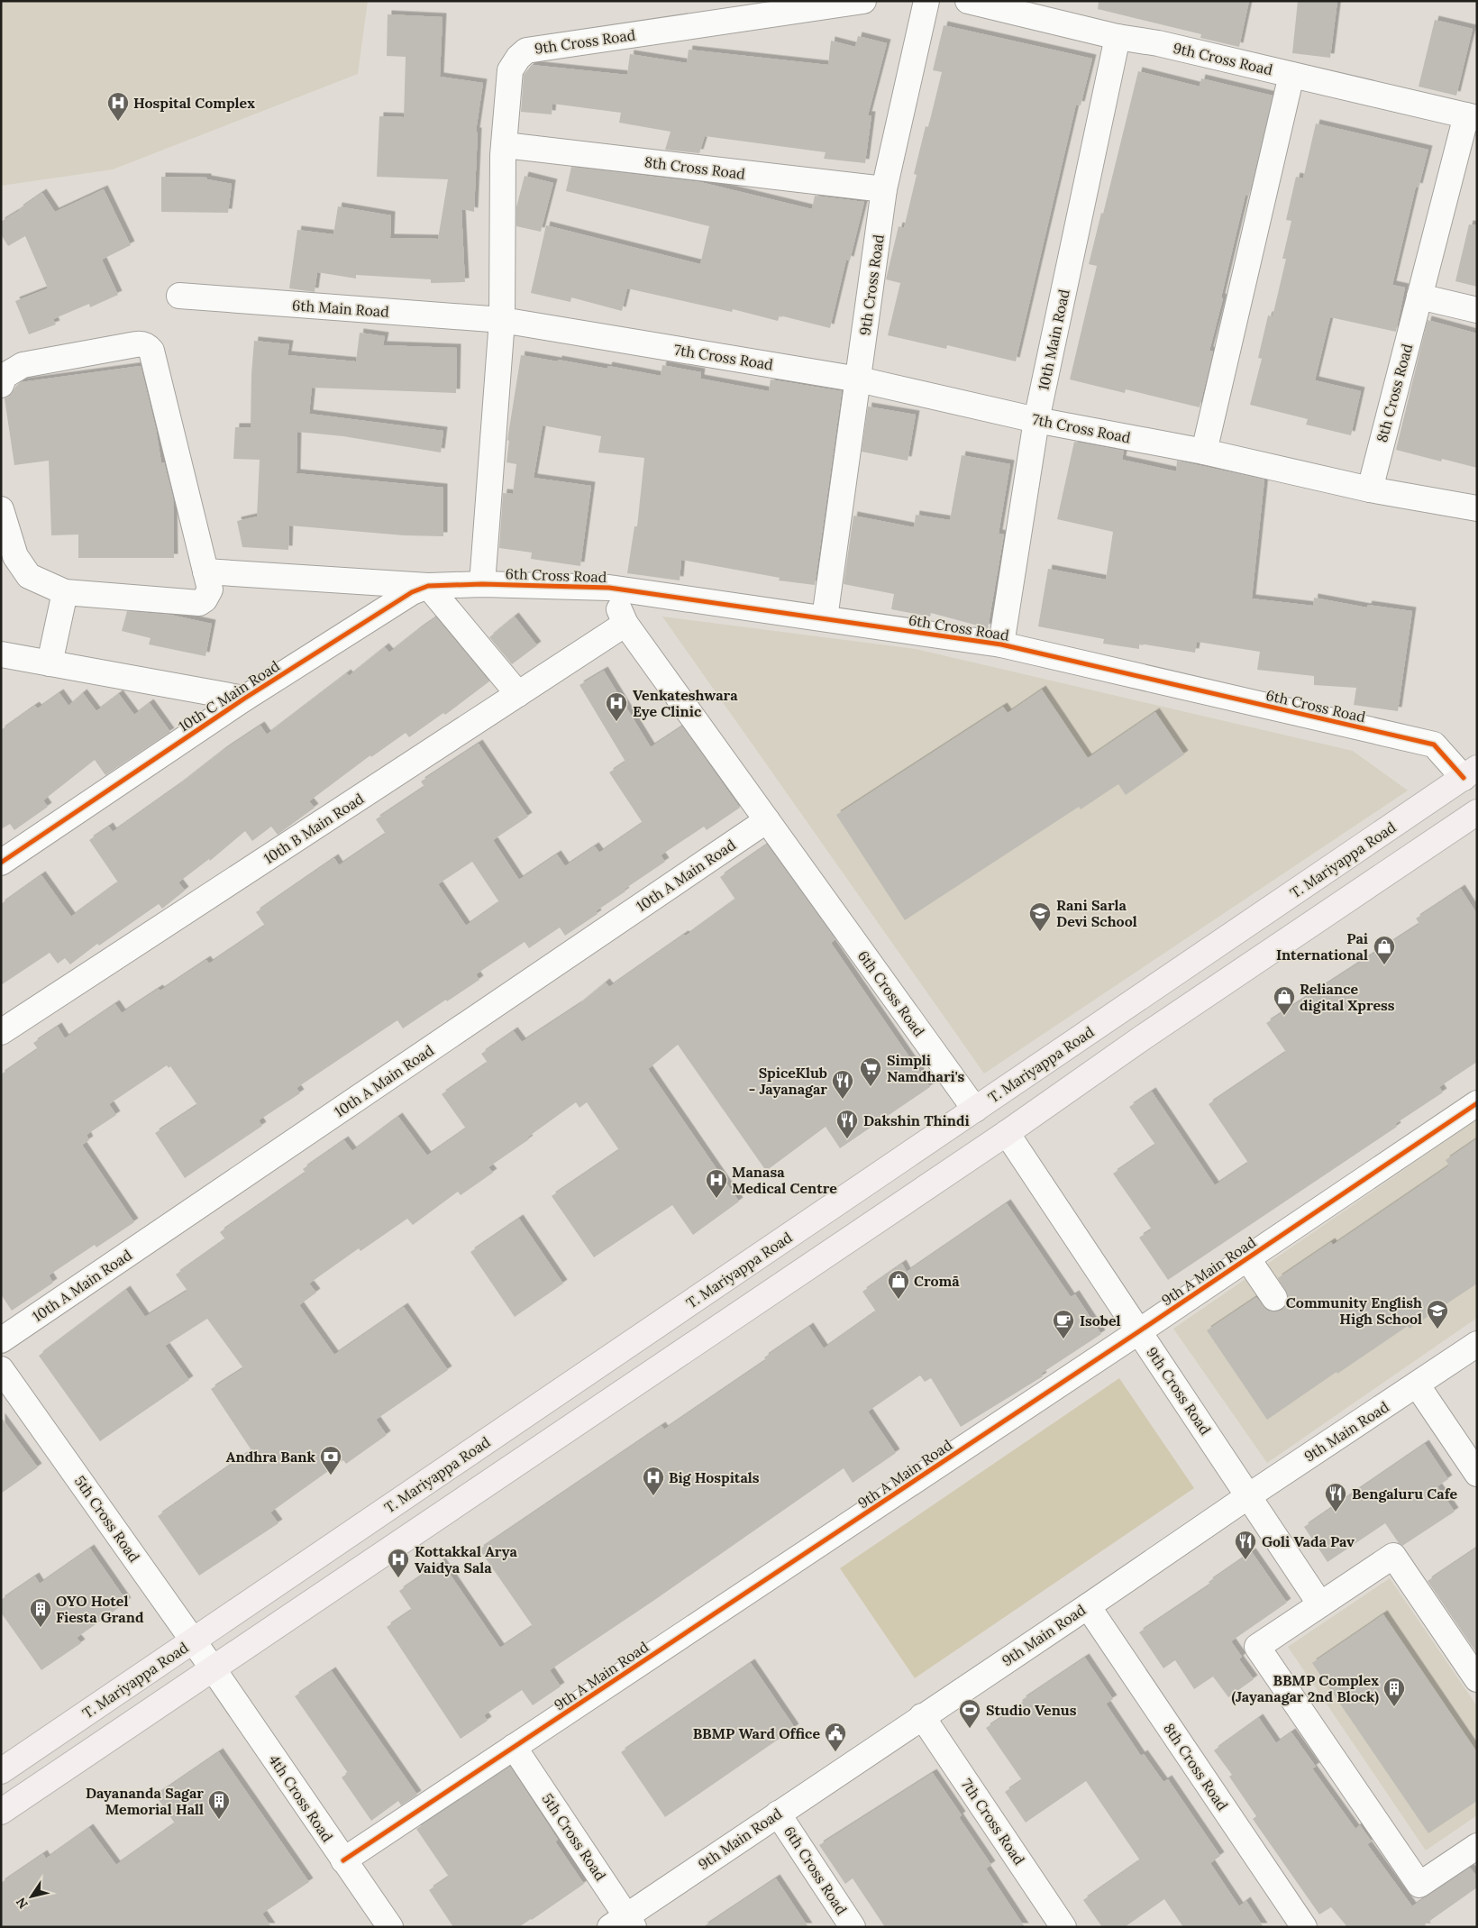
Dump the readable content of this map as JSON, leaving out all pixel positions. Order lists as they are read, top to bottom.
{
  "streets": {
    "main road": ["T. Mariyappa Road"],
    "street": [
      "9th Cross Road",
      "8th Cross Road",
      "6th Main Road",
      "10th Main Road",
      "7th Cross Road",
      "6th Cross Road",
      "10th C Main Road",
      "10th B Main Road",
      "10th A Main Road",
      "9th A Main Road",
      "9th Main Road",
      "5th Cross Road",
      "4th Cross Road"
    ]
  },
  "crossings": [
    ["9th Cross Road", "8th Cross Road"],
    ["9th Cross Road", "6th Main Road"],
    ["9th Cross Road", "10th Main Road"],
    ["9th Cross Road", "7th Cross Road"],
    ["9th Cross Road", "6th Cross Road"],
    ["9th Cross Road", "9th A Main Road"],
    ["9th Cross Road", "9th Main Road"],
    ["8th Cross Road", "7th Cross Road"],
    ["8th Cross Road", "9th Main Road"],
    ["6th Main Road", "7th Cross Road"],
    ["10th Main Road", "7th Cross Road"],
    ["10th Main Road", "6th Cross Road"],
    ["7th Cross Road", "9th Main Road"],
    ["6th Cross Road", "10th C Main Road"],
    ["6th Cross Road", "10th B Main Road"],
    ["6th Cross Road", "T. Mariyappa Road"],
    ["6th Cross Road", "10th A Main Road"],
    ["6th Cross Road", "9th Main Road"],
    ["T. Mariyappa Road", "5th Cross Road"],
    ["9th A Main Road", "5th Cross Road"],
    ["9th A Main Road", "4th Cross Road"],
    ["9th Main Road", "5th Cross Road"],
    ["5th Cross Road", "4th Cross Road"]
  ],
  "places": {
    "hospital": [
      "Hospital Complex",
      "Venkateshwara Eye Clinic",
      "Manasa Medical Centre",
      "Big Hospitals",
      "Kottakkal Arya Vaidya Sala"
    ],
    "school or university": ["Rani Sarla Devi School", "Community English High School"],
    "shop": ["Pai International", "Reliance digital Xpress", "Cromā"],
    "supermarket": ["Simpli Namdhari's"],
    "restaurant": [
      "SpiceKlub - Jayanagar",
      "Dakshin Thindi",
      "Bengaluru Cafe",
      "Goli Vada Pav"
    ],
    "cafe": ["Isobel"],
    "bank": ["Andhra Bank"],
    "building": ["OYO Hotel Fiesta Grand", "BBMP Complex (Jayanagar 2nd Block)", "Dayananda Sagar Memorial Hall"],
    "sports": ["Studio Venus"],
    "public building": ["BBMP Ward Office"]
  },
  "north": "bottom left"
}
